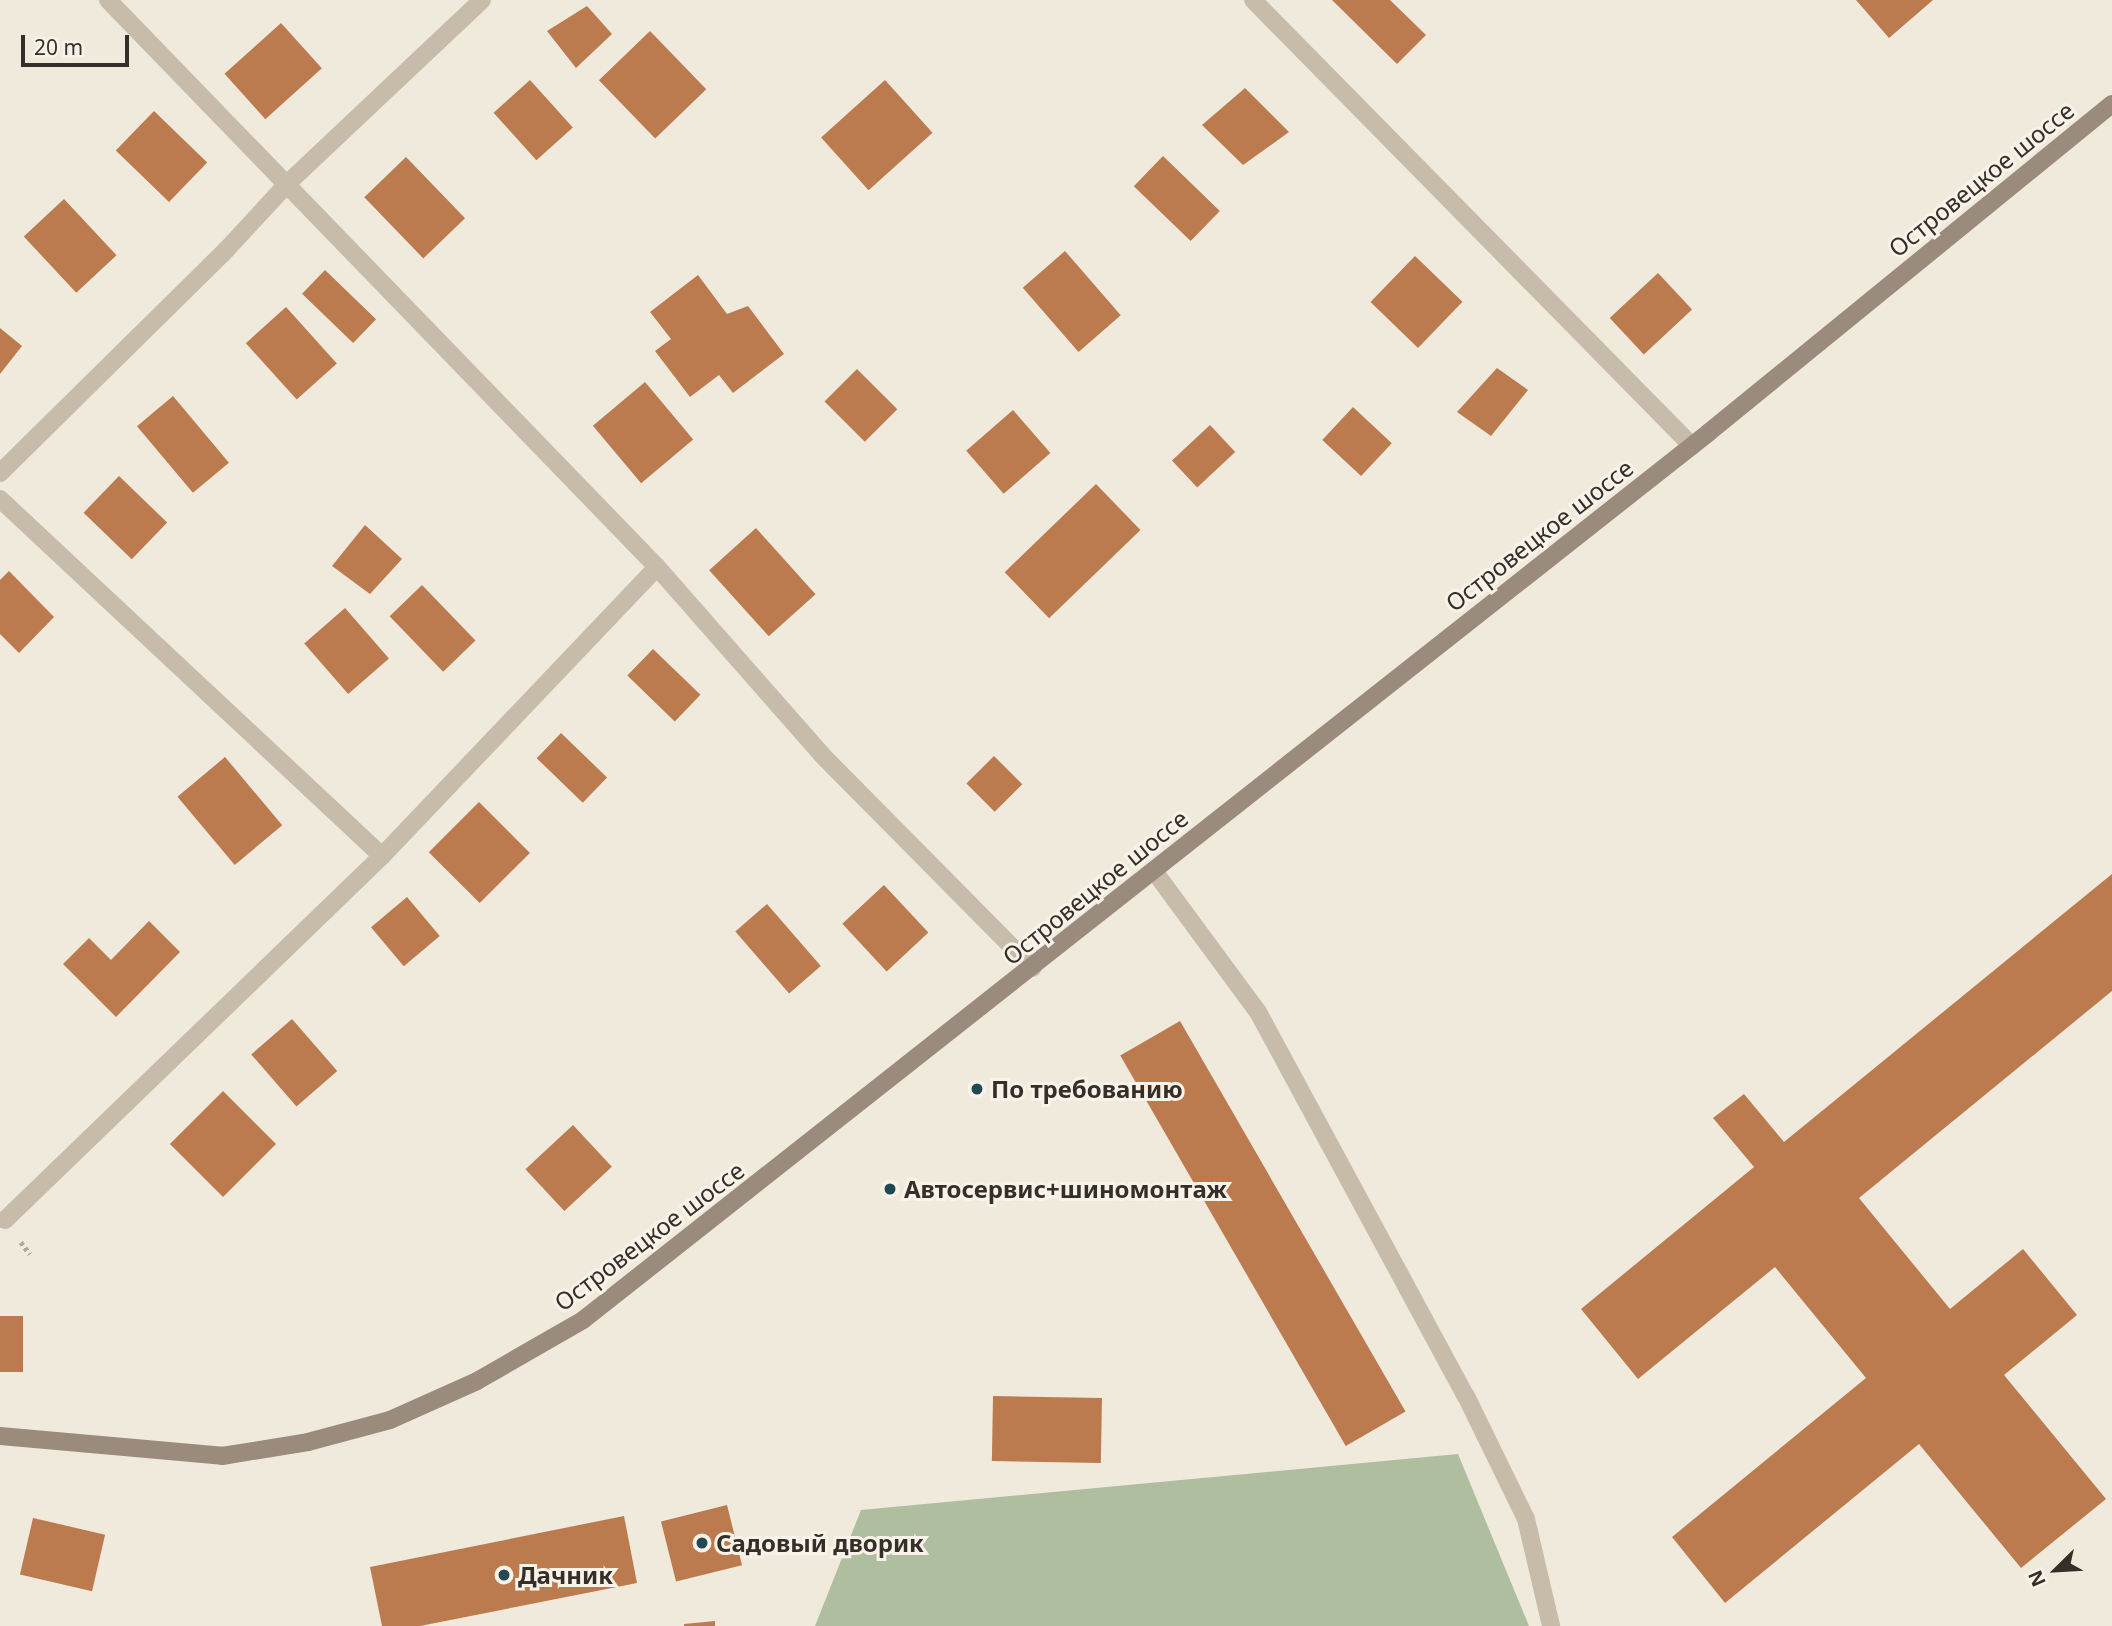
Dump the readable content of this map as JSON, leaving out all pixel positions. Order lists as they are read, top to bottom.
{
  "streets": {
    "main road": ["Островецкое шоссе"]
  },
  "places": [
    "По требованию",
    "Автосервис+шиномонтаж",
    "Садовый дворик",
    "Дачник"
  ],
  "scale_bar": "20 m",
  "north": "bottom left"
}
